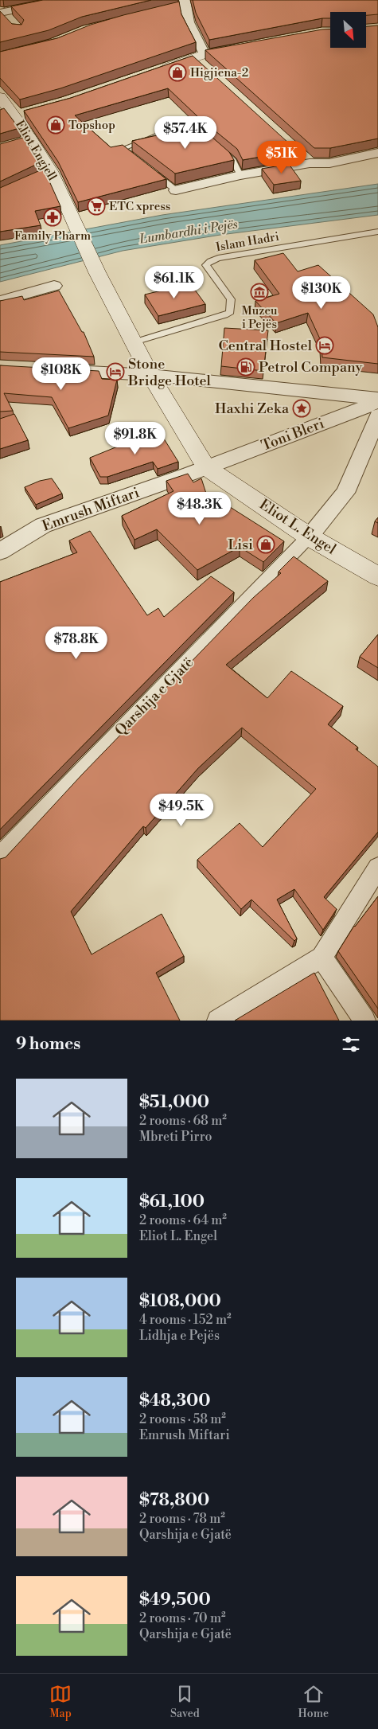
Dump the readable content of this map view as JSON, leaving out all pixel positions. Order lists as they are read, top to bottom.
{
  "streets": {
    "main road": ["Eliot Engjell", "Eliot L. Engel"],
    "street": ["Toni Bleri", "Emrush Miftari", "Qarshija e Gjatë"],
    "lane": ["Islam Hadri"]
  },
  "crossings": [
    ["Eliot Engjell", "Eliot L. Engel"],
    ["Islam Hadri", "Eliot L. Engel"],
    ["Toni Bleri", "Emrush Miftari"],
    ["Toni Bleri", "Eliot L. Engel"],
    ["Emrush Miftari", "Eliot L. Engel"],
    ["Eliot L. Engel", "Qarshija e Gjatë"]
  ],
  "water": ["Lumbardhi i Pejës"],
  "places": {
    "shop": ["Higjiena-2", "Topshop", "Lisi"],
    "supermarket": ["ETC xpress"],
    "pharmacy": ["Family Pharm"],
    "museum": ["Muzeu i Pejës"],
    "hotel": ["Central Hostel", "Stone Bridge Hotel"],
    "fuel station": ["Petrol Company"],
    "place": ["Haxhi Zeka"]
  },
  "north": "bottom right",
  "page": {
    "price": [
      "$57.4K",
      "$51K",
      "$61.1K",
      "$130K",
      "$108K",
      "$91.8K",
      "$48.3K",
      "$78.8K",
      "$49.5K"
    ],
    "heading": "9 homes",
    "list": [
      {
        "name": "$51,000",
        "note": "2 rooms · 68 m² · Mbreti Pirro"
      },
      {
        "name": "$61,100",
        "note": "2 rooms · 64 m² · Eliot L. Engel"
      },
      {
        "name": "$108,000",
        "note": "4 rooms · 152 m² · Lidhja e Pejës"
      },
      {
        "name": "$48,300",
        "note": "2 rooms · 58 m² · Emrush Miftari"
      },
      {
        "name": "$78,800",
        "note": "2 rooms · 78 m² · Qarshija e Gjatë"
      },
      {
        "name": "$49,500",
        "note": "2 rooms · 70 m² · Qarshija e Gjatë"
      }
    ],
    "tabs": ["Map", "Saved", "Home"]
  }
}
